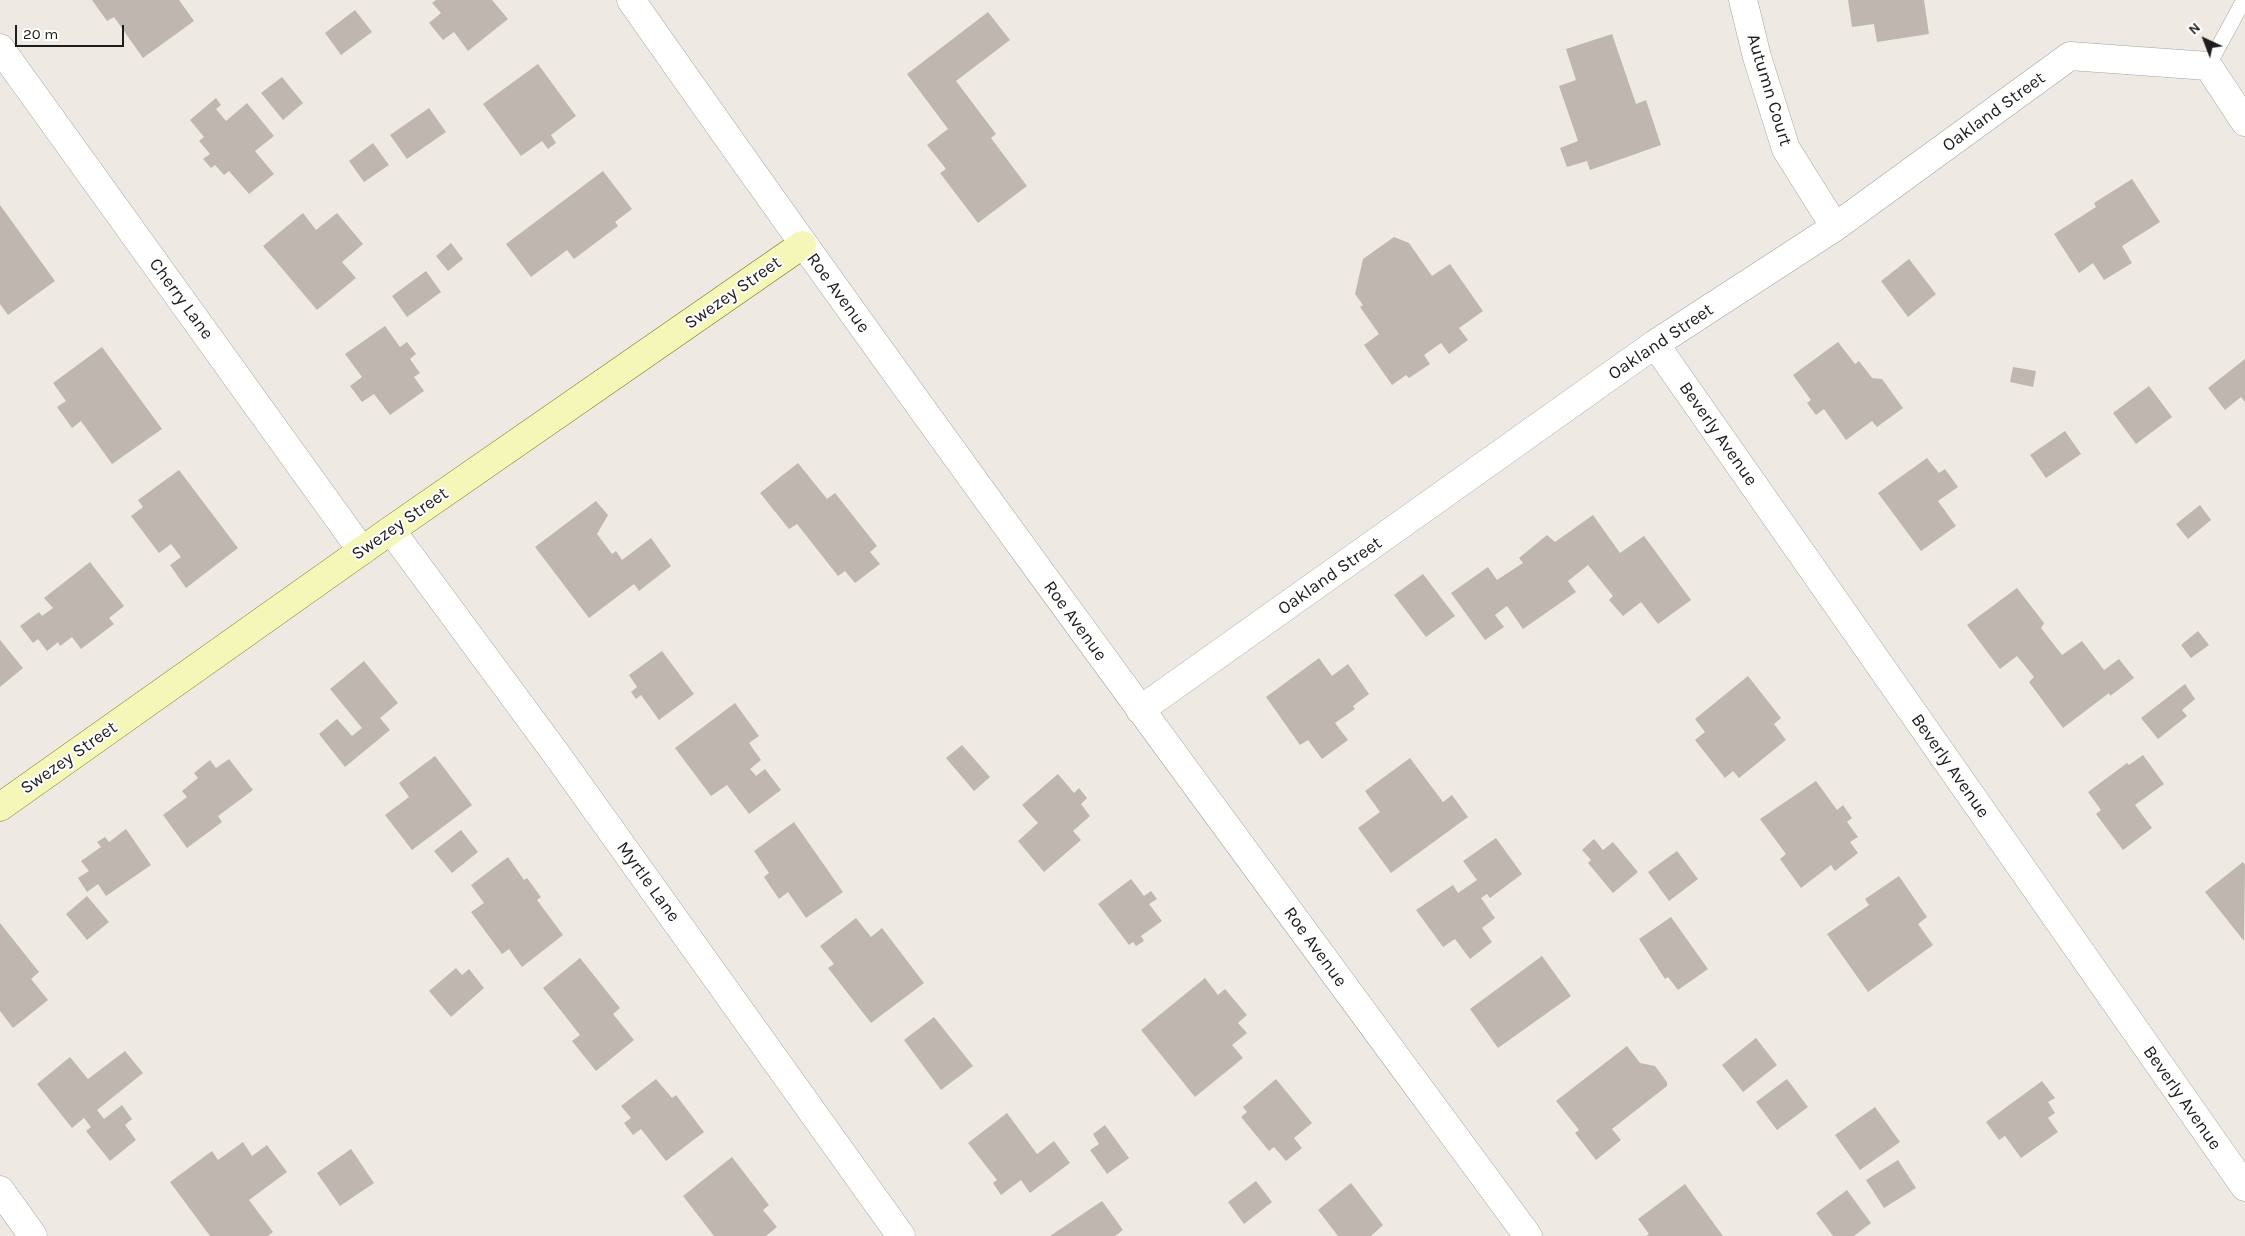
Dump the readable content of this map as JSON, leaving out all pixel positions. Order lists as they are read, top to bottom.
{
  "streets": {
    "street": [
      "Autumn Court",
      "Oakland Street",
      "Swezey Street",
      "Roe Avenue",
      "Cherry Lane",
      "Beverly Avenue",
      "Myrtle Lane"
    ]
  },
  "crossings": [
    ["Autumn Court", "Oakland Street"],
    ["Oakland Street", "Roe Avenue"],
    ["Oakland Street", "Beverly Avenue"],
    ["Swezey Street", "Roe Avenue"],
    ["Swezey Street", "Cherry Lane"],
    ["Swezey Street", "Myrtle Lane"]
  ],
  "scale_bar": "20 m",
  "north": "top left"
}
